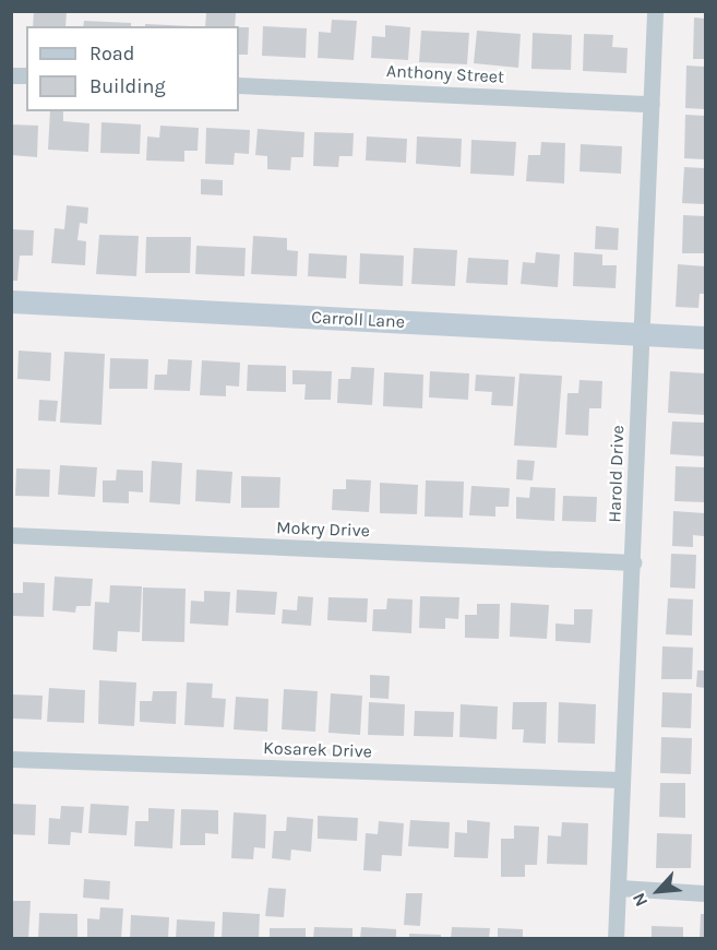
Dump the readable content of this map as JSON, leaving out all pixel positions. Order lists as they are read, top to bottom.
{
  "streets": {
    "street": [
      "Anthony Street",
      "Carroll Lane",
      "Harold Drive",
      "Mokry Drive",
      "Kosarek Drive"
    ]
  },
  "crossings": [
    ["Anthony Street", "Harold Drive"],
    ["Carroll Lane", "Harold Drive"],
    ["Harold Drive", "Mokry Drive"],
    ["Harold Drive", "Kosarek Drive"]
  ],
  "legend": ["Road", "Building"],
  "north": "bottom left"
}
